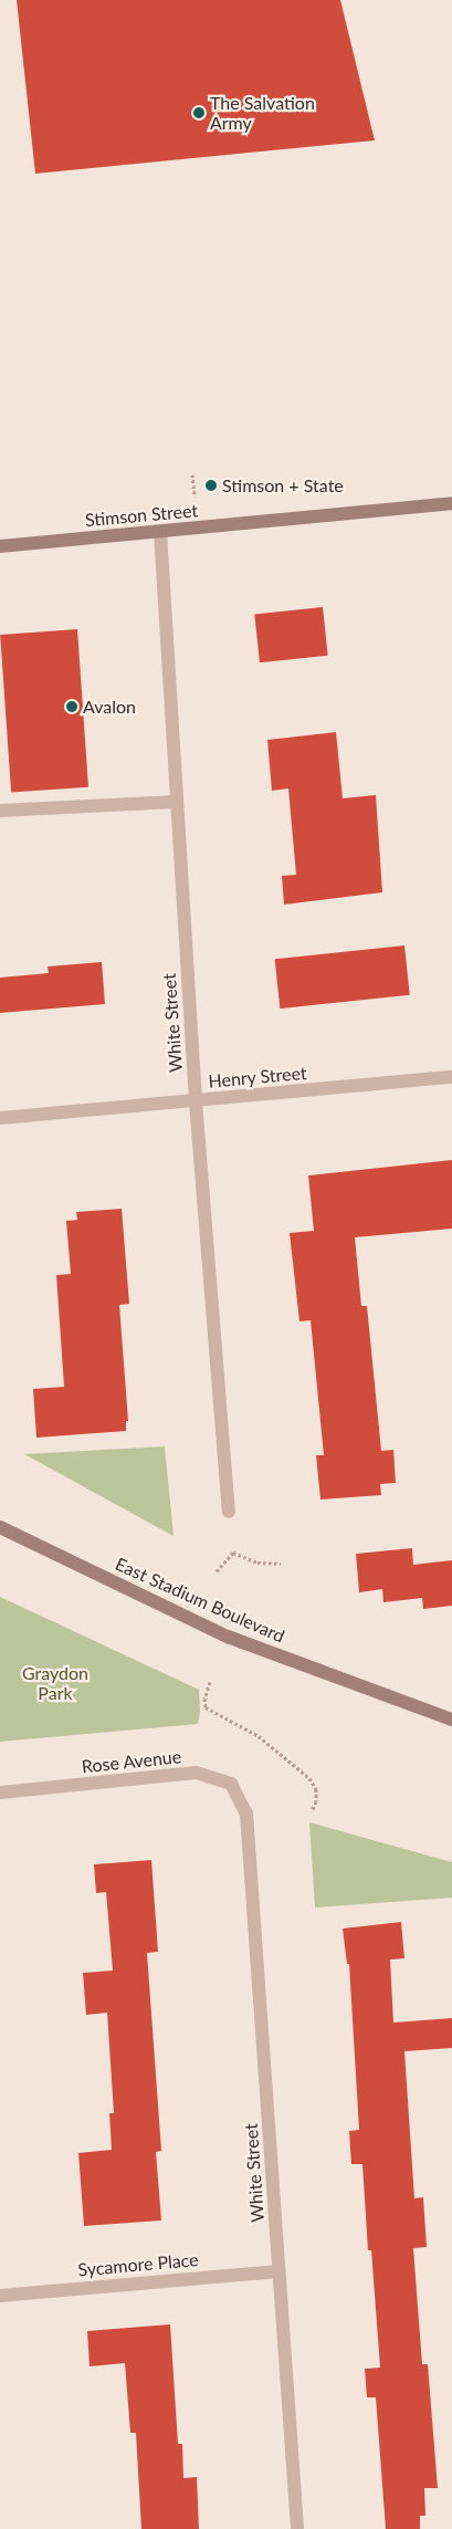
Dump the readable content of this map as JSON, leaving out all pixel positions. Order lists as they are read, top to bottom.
{
  "streets": {
    "main road": ["Stimson Street", "East Stadium Boulevard"],
    "street": [
      "White Street",
      "Henry Street",
      "Rose Avenue",
      "Sycamore Place"
    ]
  },
  "crossings": [
    ["Stimson Street", "White Street"],
    ["White Street", "Henry Street"],
    ["White Street", "Rose Avenue"],
    ["White Street", "Sycamore Place"]
  ],
  "parks": ["Graydon Park"],
  "places": ["The Salvation Army", "Stimson + State", "Avalon"]
}
